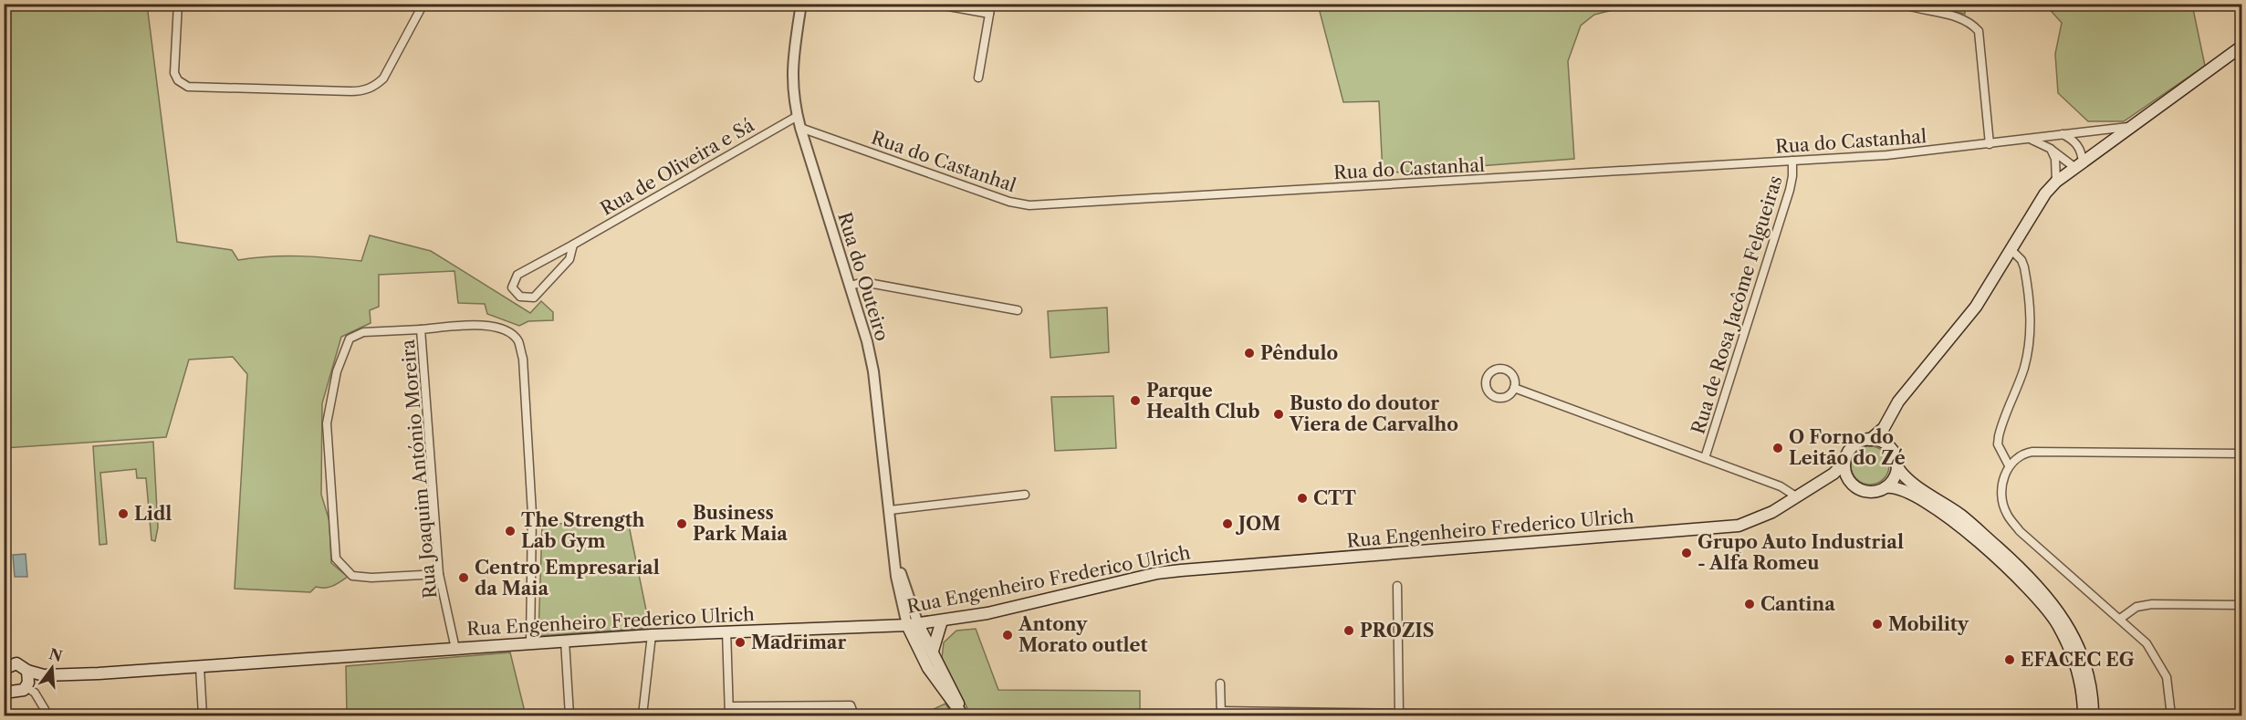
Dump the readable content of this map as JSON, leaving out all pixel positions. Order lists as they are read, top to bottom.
{
  "streets": {
    "main road": ["Rua Engenheiro Frederico Ulrich"],
    "street": [
      "Rua do Castanhal",
      "Rua de Oliveira e Sá",
      "Rua do Outeiro",
      "Rua de Rosa Jacôme Felgueiras",
      "Rua Joaquim António Moreira"
    ]
  },
  "crossings": [
    ["Rua do Castanhal", "Rua do Outeiro"],
    ["Rua do Castanhal", "Rua de Rosa Jacôme Felgueiras"],
    ["Rua de Oliveira e Sá", "Rua do Outeiro"],
    ["Rua do Outeiro", "Rua Engenheiro Frederico Ulrich"],
    ["Rua Joaquim António Moreira", "Rua Engenheiro Frederico Ulrich"]
  ],
  "places": [
    "Pêndulo",
    "Parque Health Club",
    "Busto do doutor Viera de Carvalho",
    "O Forno do Leitão do Zé",
    "CTT",
    "Lidl",
    "Business Park Maia",
    "JOM",
    "The Strength Lab Gym",
    "Grupo Auto Industrial - Alfa Romeu",
    "Centro Empresarial da Maia",
    "Cantina",
    "Mobility",
    "PROZIS",
    "Antony Morato outlet",
    "Madrimar",
    "EFACEC EG"
  ],
  "north": "top"
}
